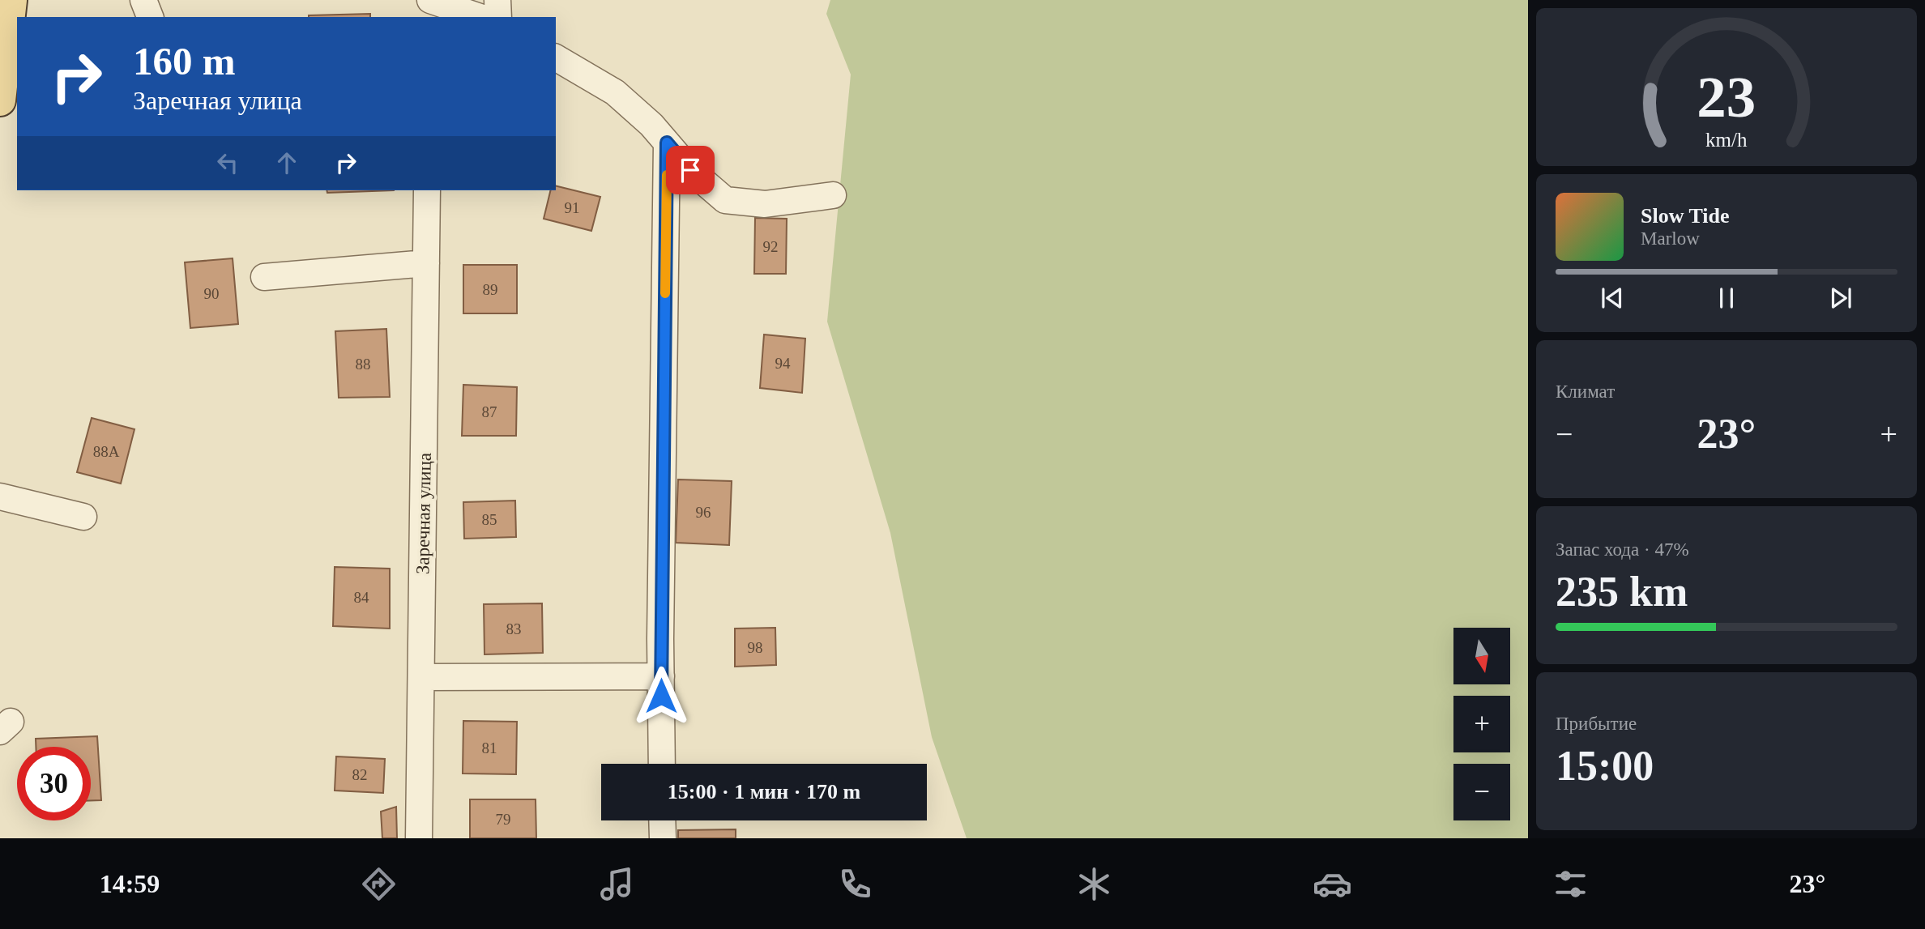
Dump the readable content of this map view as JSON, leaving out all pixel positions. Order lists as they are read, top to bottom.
{
  "streets": {
    "street": ["Заречная улица"]
  },
  "house_numbers": [
    "91",
    "92",
    "89",
    "90",
    "94",
    "88",
    "87",
    "88А",
    "96",
    "85",
    "84",
    "83",
    "98",
    "81",
    "82",
    "79"
  ],
  "north": "bottom",
  "page": {
    "turn": ["160 m", "Заречная улица"],
    "song": ["Slow Tide", "Marlow"],
    "tile": [
      "Климат",
      ["Запас хода · 47%", "235 km"],
      ["Прибытие", "15:00"]
    ],
    "heat": ["−", "23°", "+"],
    "map_buttons": ["+", "−"],
    "limit": "30",
    "trip": "15:00 · 1 мин · 170 m",
    "tabs": ["14:59", "23°"],
    "gauge": ["23", "km/h"]
  }
}
